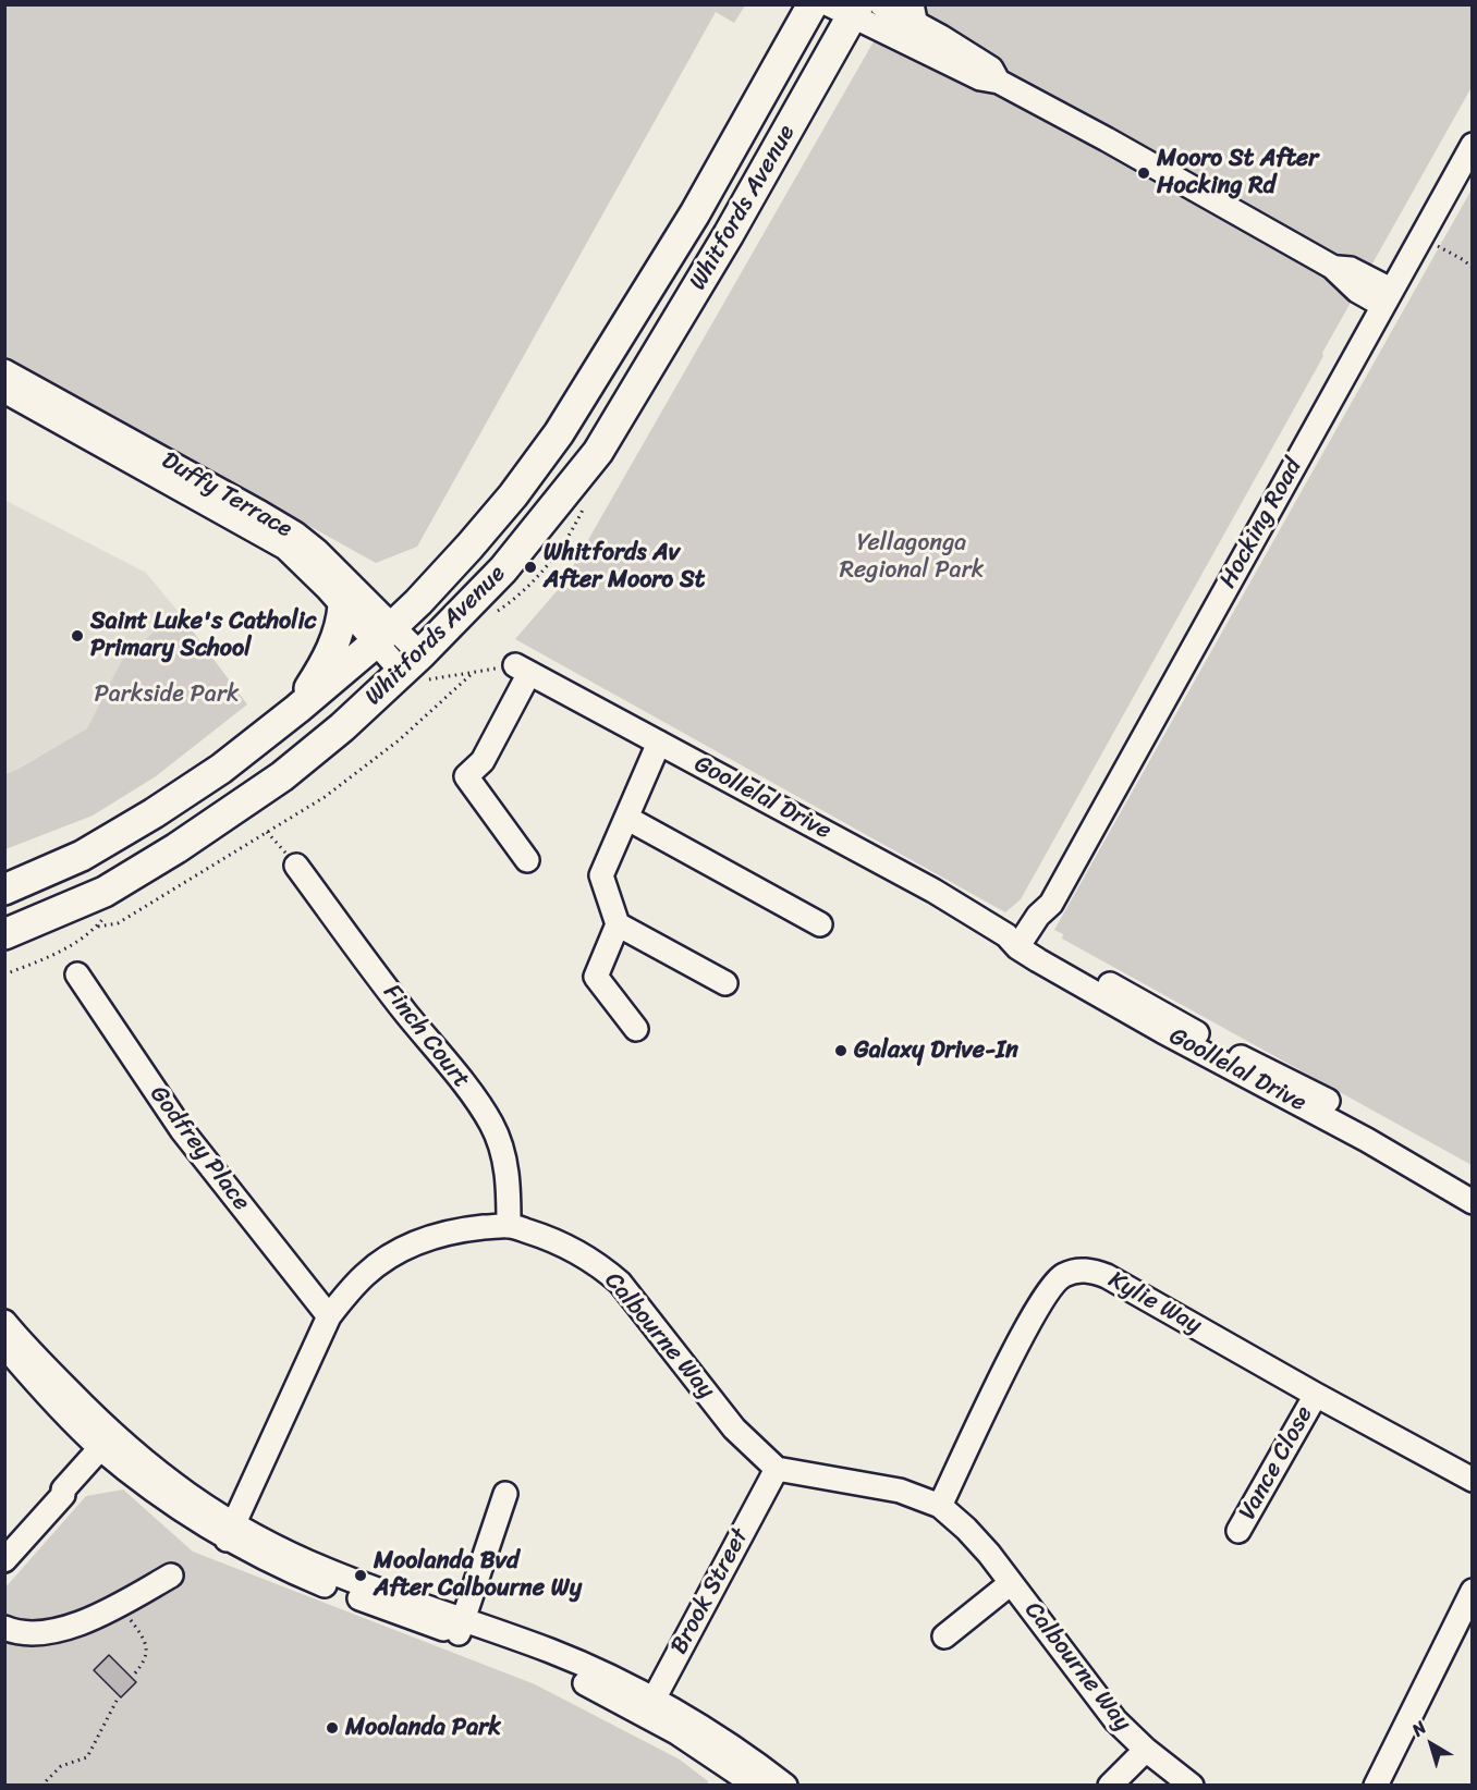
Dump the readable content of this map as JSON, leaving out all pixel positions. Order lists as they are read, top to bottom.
{
  "streets": {
    "main road": ["Whitfords Avenue"],
    "street": [
      "Duffy Terrace",
      "Hocking Road",
      "Goollelal Drive",
      "Finch Court",
      "Godfrey Place",
      "Kylie Way",
      "Calbourne Way",
      "Vance Close",
      "Brook Street"
    ]
  },
  "crossings": [
    ["Whitfords Avenue", "Duffy Terrace"],
    ["Hocking Road", "Goollelal Drive"],
    ["Finch Court", "Calbourne Way"],
    ["Godfrey Place", "Calbourne Way"],
    ["Kylie Way", "Calbourne Way"],
    ["Kylie Way", "Vance Close"],
    ["Calbourne Way", "Brook Street"]
  ],
  "parks": ["Yellagonga Regional Park", "Parkside Park"],
  "places": [
    "Mooro St After Hocking Rd",
    "Whitfords Av After Mooro St",
    "Saint Luke's Catholic Primary School",
    "Galaxy Drive-In",
    "Moolanda Bvd After Calbourne Wy",
    "Moolanda Park"
  ],
  "north": "top left"
}
